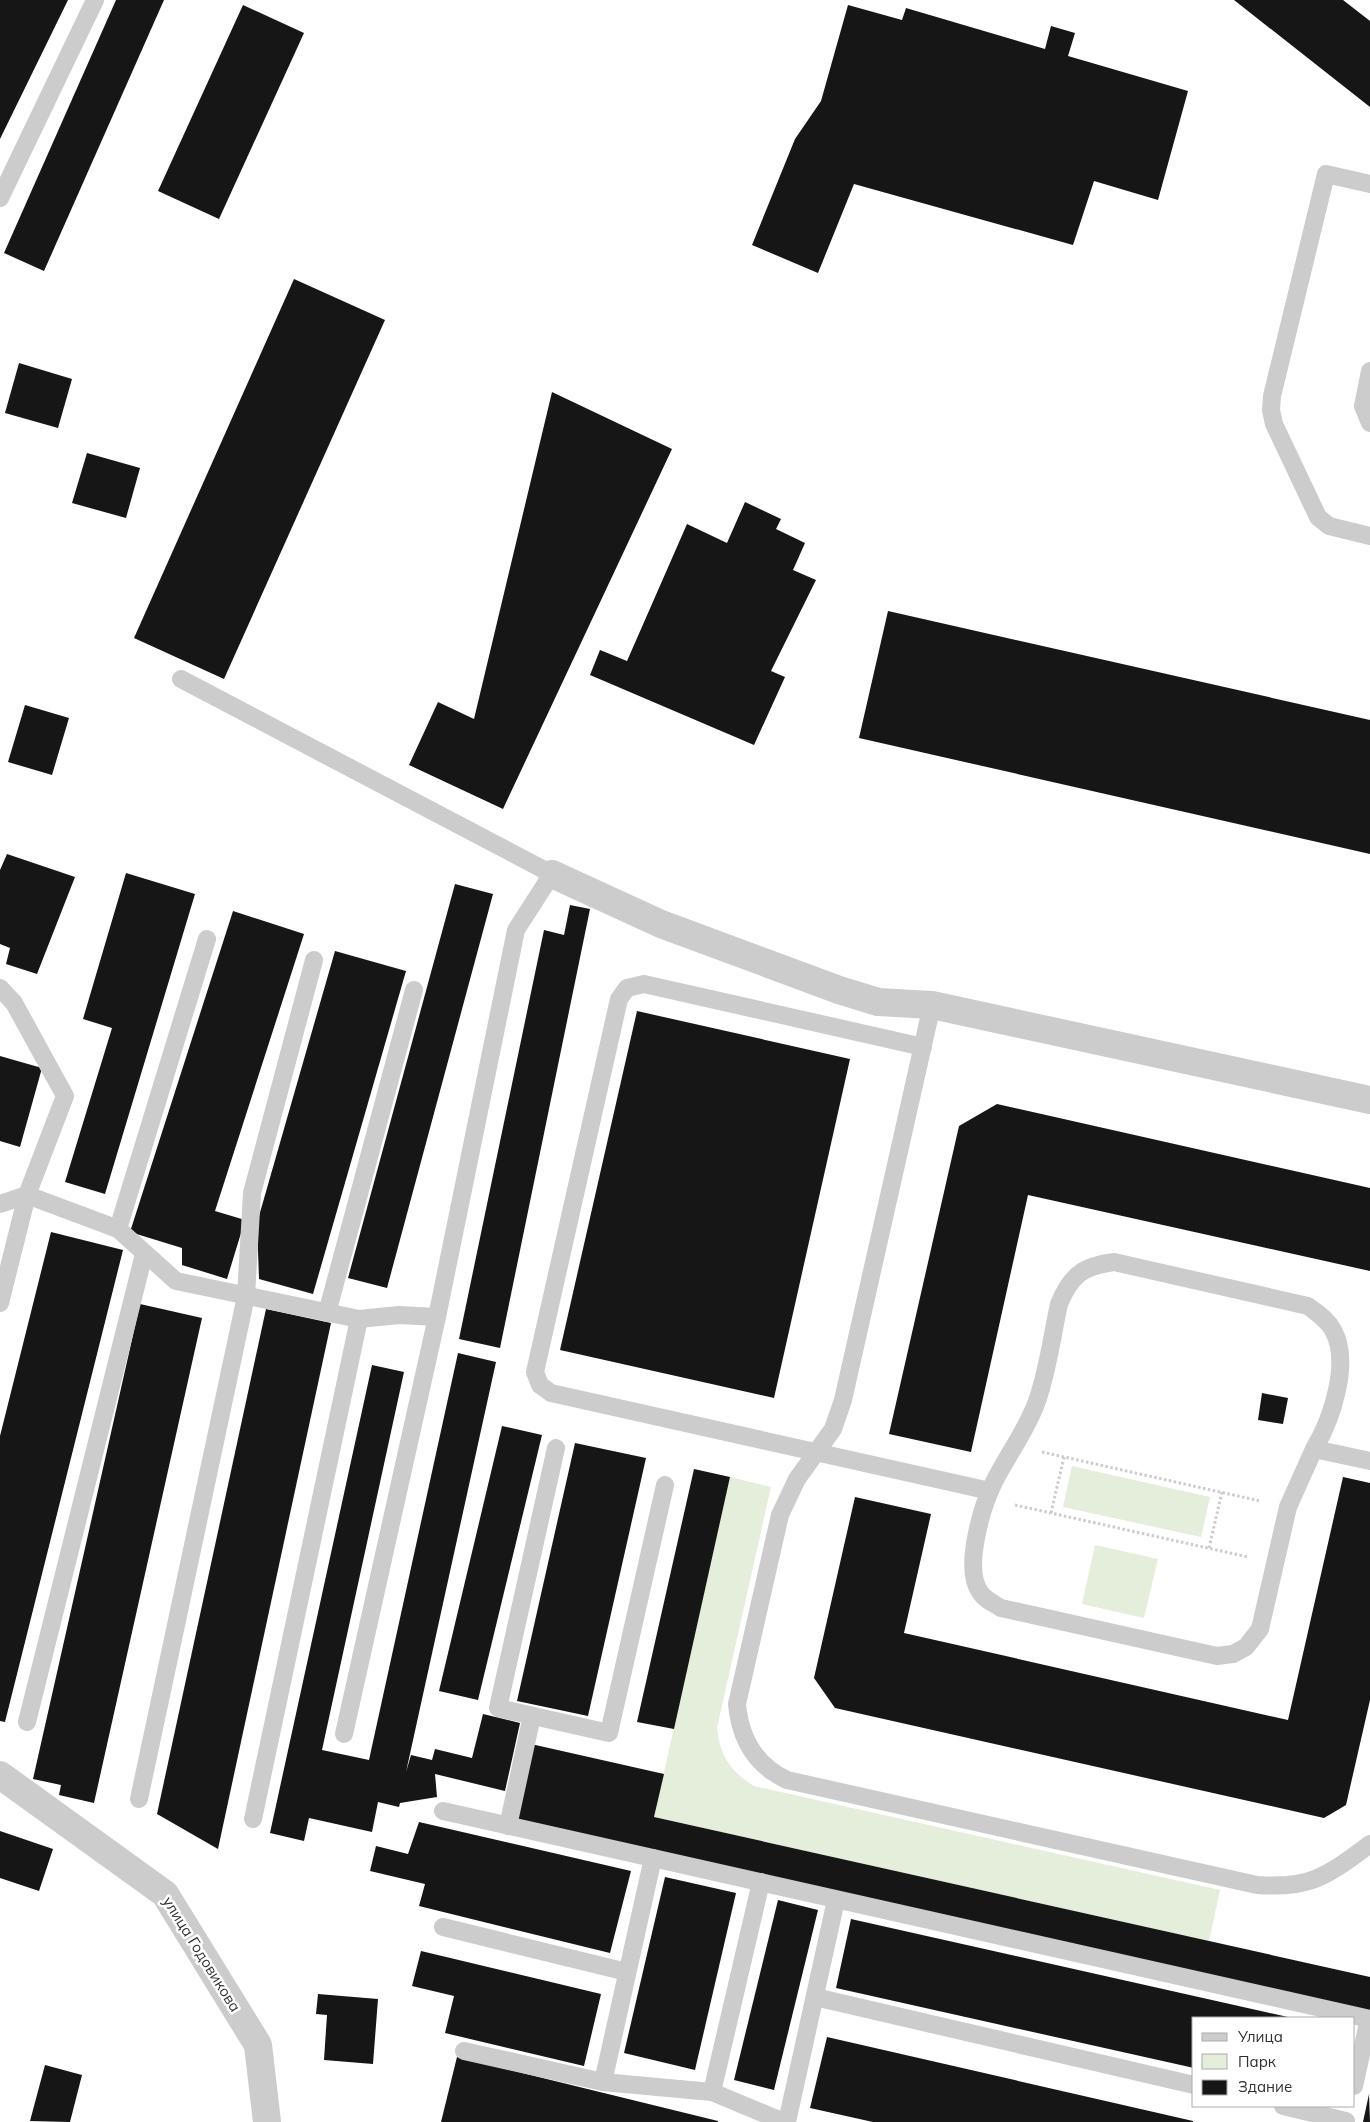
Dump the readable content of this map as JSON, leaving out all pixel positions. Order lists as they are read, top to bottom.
{
  "streets": {
    "street": ["улица Годовикова"]
  },
  "legend": ["Улица", "Парк", "Здание"]
}
